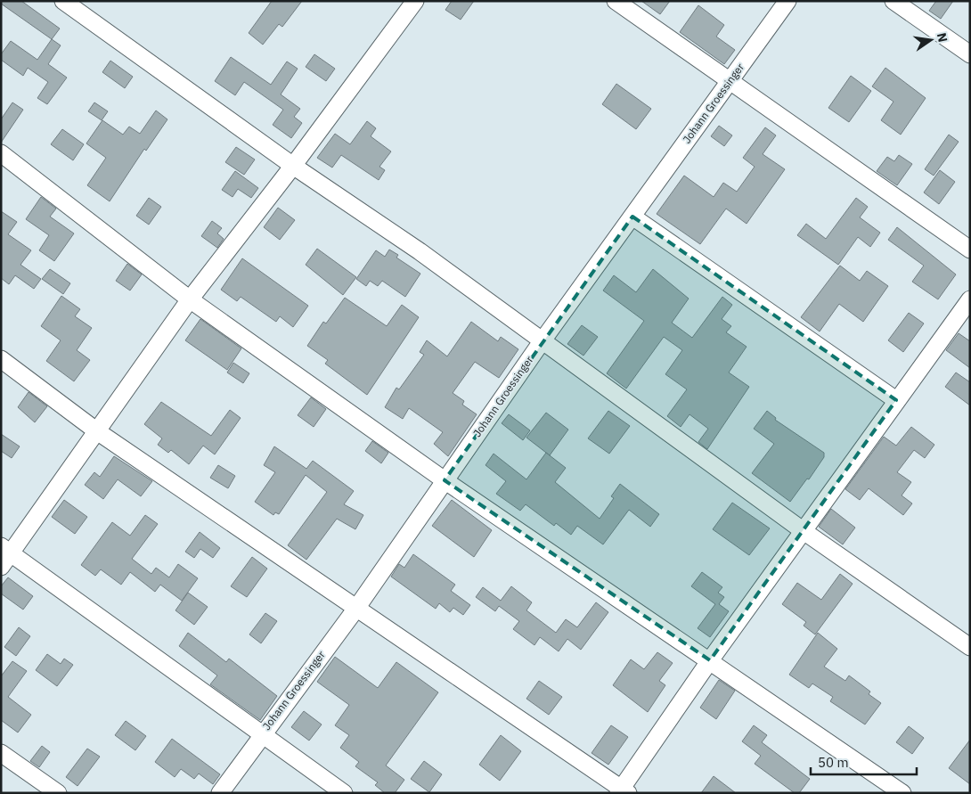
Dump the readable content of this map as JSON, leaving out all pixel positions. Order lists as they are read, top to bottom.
{
  "streets": {
    "street": ["Johann Groessinger"]
  },
  "scale_bar": "50 m",
  "north": "right"
}
